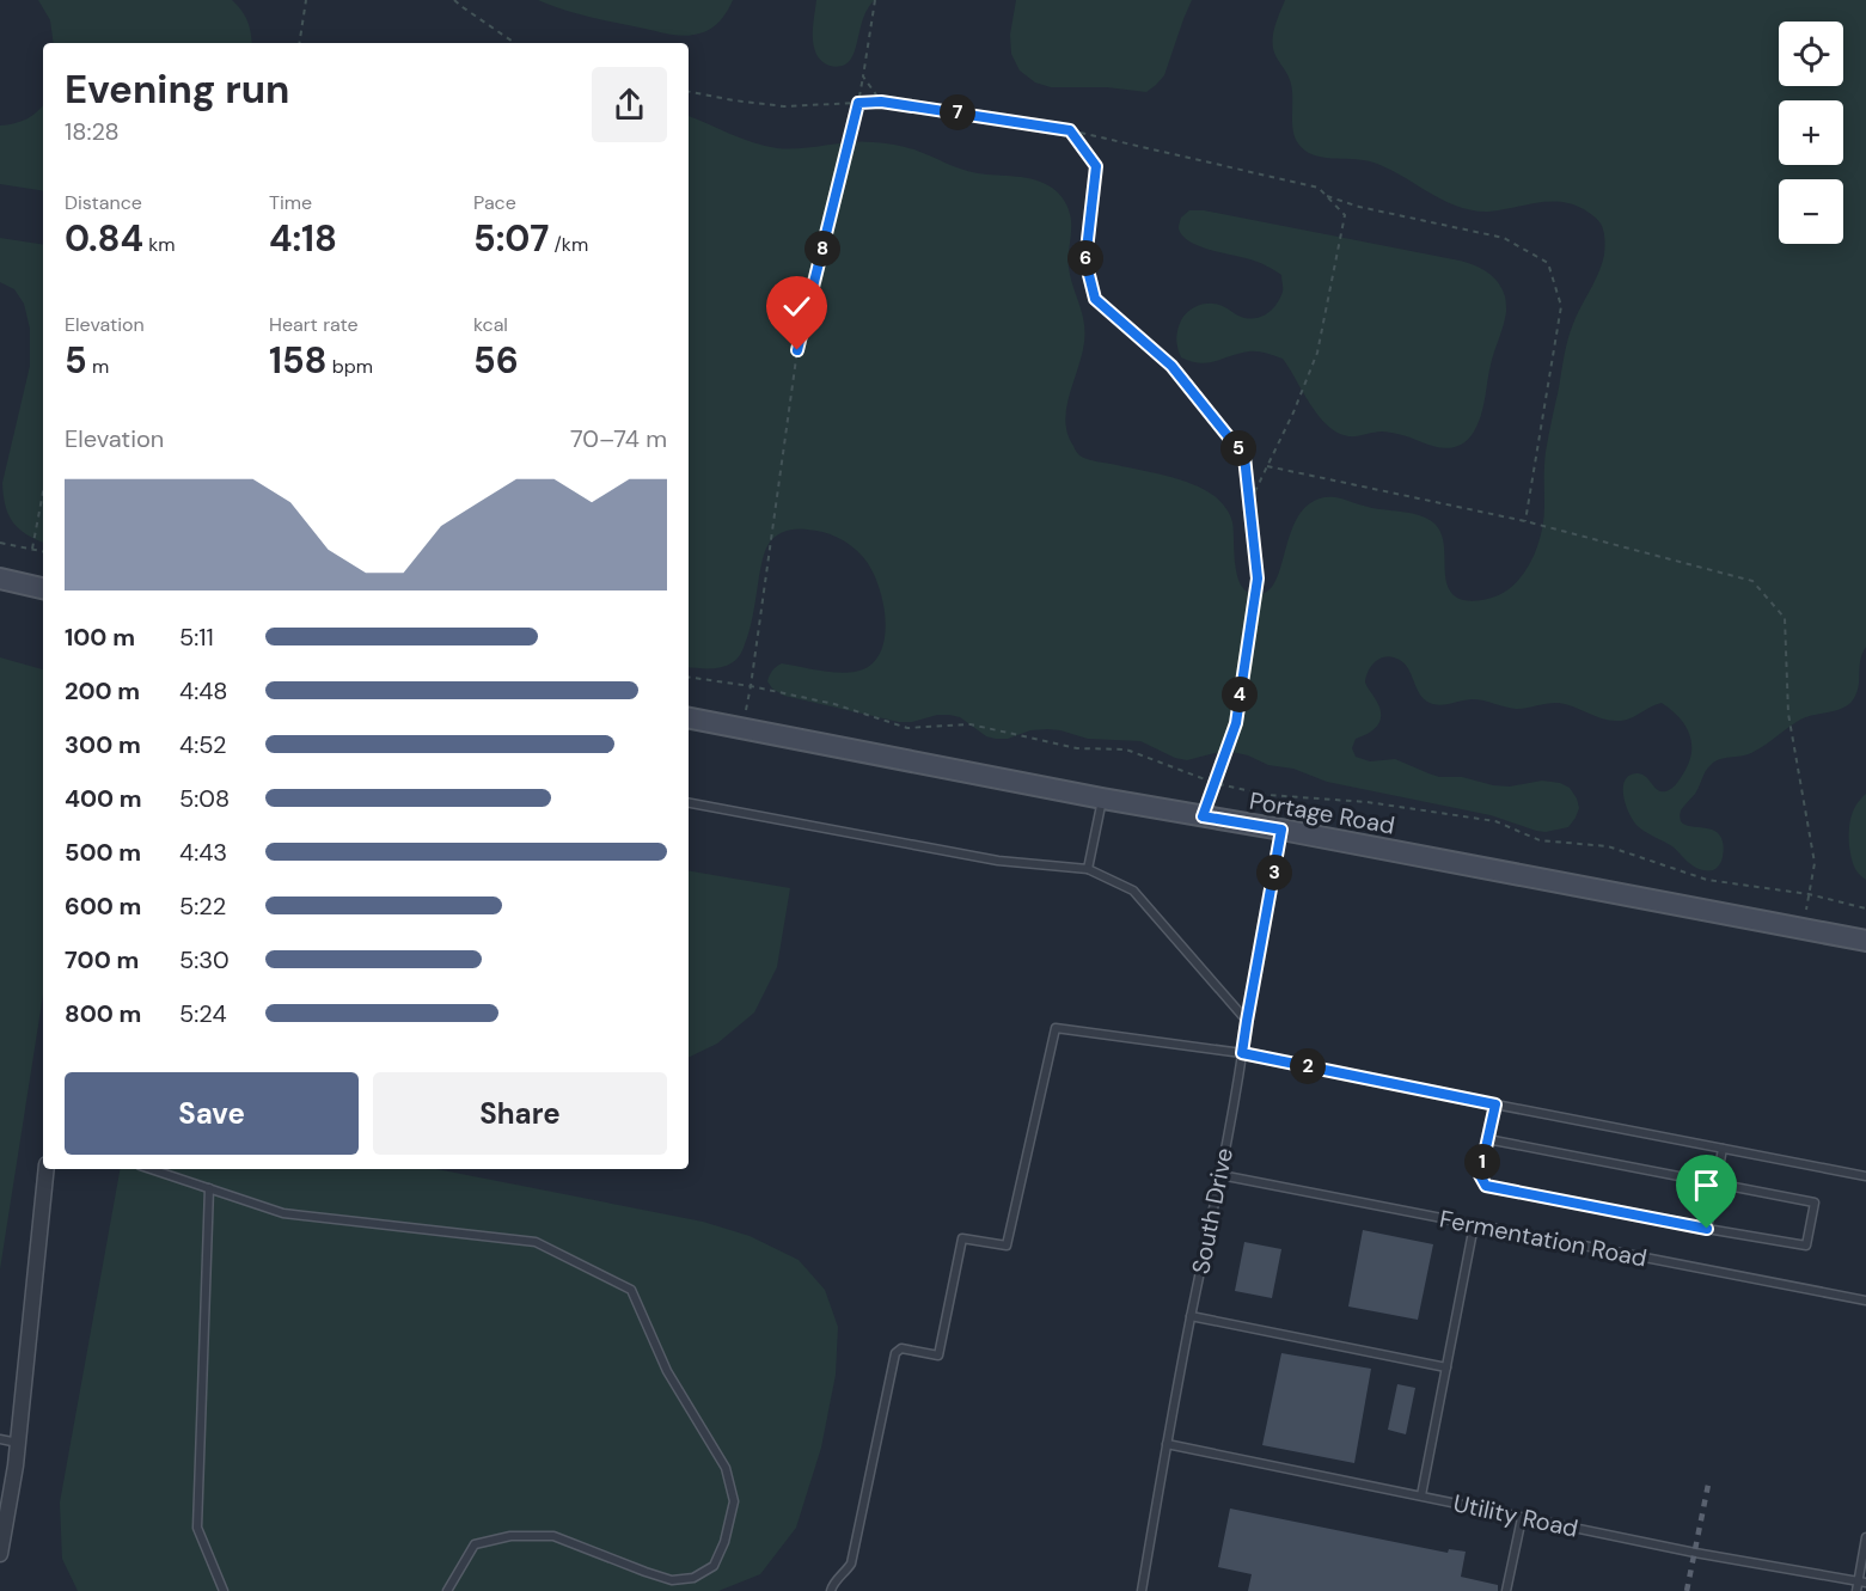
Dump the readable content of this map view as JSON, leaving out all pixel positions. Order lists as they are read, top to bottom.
{
  "streets": {
    "main road": ["Portage Road"],
    "lane": ["South Drive", "Fermentation Road", "Utility Road"]
  },
  "crossings": [
    ["Portage Road", "South Drive"],
    ["South Drive", "Fermentation Road"],
    ["South Drive", "Utility Road"]
  ],
  "page": {
    "map_buttons": ["+", "−"],
    "heading": ["Evening run", "18:28"],
    "pins": [
      "7",
      "8",
      "6",
      "5",
      "4",
      "3",
      "2",
      "1"
    ],
    "stats": [
      ["Distance", "0.84 km"],
      ["Time", "4:18"],
      ["Pace", "5:07 /km"],
      ["Elevation", "5 m"],
      ["Heart rate", "158 bpm"],
      ["kcal", "56"]
    ],
    "chart": ["Elevation", "70–74 m"],
    "list": [
      {
        "name": "100 m",
        "note": "5:11"
      },
      {
        "name": "200 m",
        "note": "4:48"
      },
      {
        "name": "300 m",
        "note": "4:52"
      },
      {
        "name": "400 m",
        "note": "5:08"
      },
      {
        "name": "500 m",
        "note": "4:43"
      },
      {
        "name": "600 m",
        "note": "5:22"
      },
      {
        "name": "700 m",
        "note": "5:30"
      },
      {
        "name": "800 m",
        "note": "5:24"
      }
    ],
    "buttons": ["Save", "Share"]
  }
}
